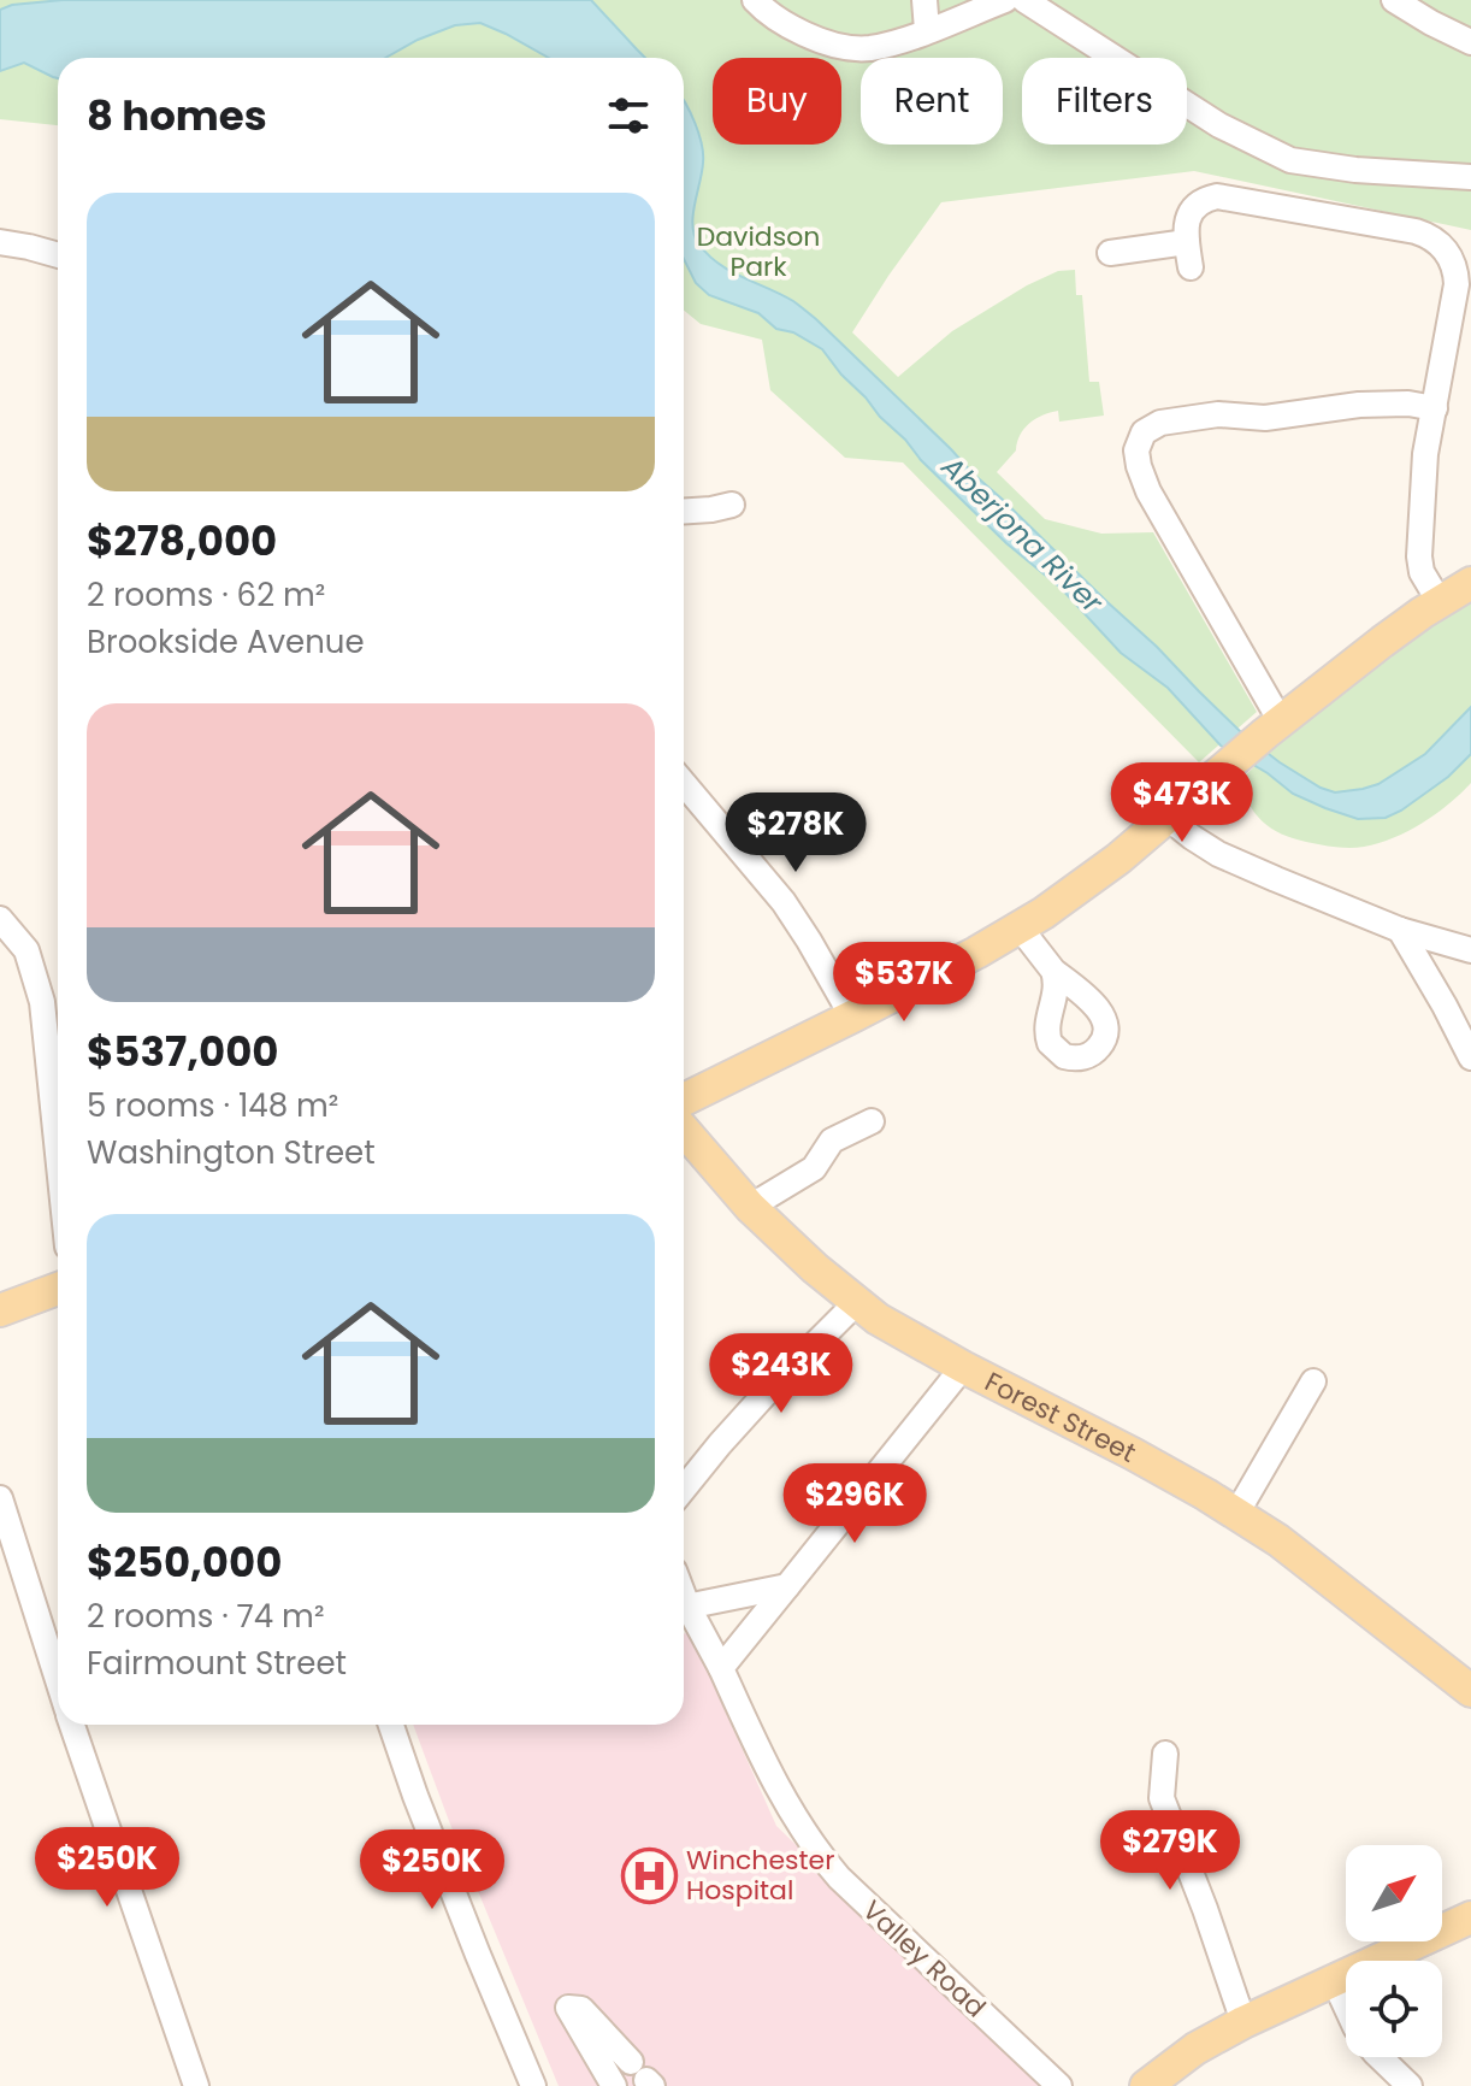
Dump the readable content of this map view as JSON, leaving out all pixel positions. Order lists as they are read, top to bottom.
{
  "streets": {
    "main road": ["Forest Street"],
    "street": ["Valley Road"]
  },
  "water": ["Aberjona River"],
  "parks": ["Davidson Park"],
  "places": {
    "hospital": ["Winchester Hospital"]
  },
  "north": "top right",
  "page": {
    "chip": ["Buy", "Rent", "Filters"],
    "heading": "8 homes",
    "list": [
      {
        "name": "$278,000",
        "note": "2 rooms · 62 m² · Brookside Avenue"
      },
      {
        "name": "$537,000",
        "note": "5 rooms · 148 m² · Washington Street"
      },
      {
        "name": "$250,000",
        "note": "2 rooms · 74 m² · Fairmount Street"
      }
    ],
    "price": [
      "$473K",
      "$278K",
      "$537K",
      "$243K",
      "$296K",
      "$279K",
      "$250K",
      "$250K"
    ]
  }
}
